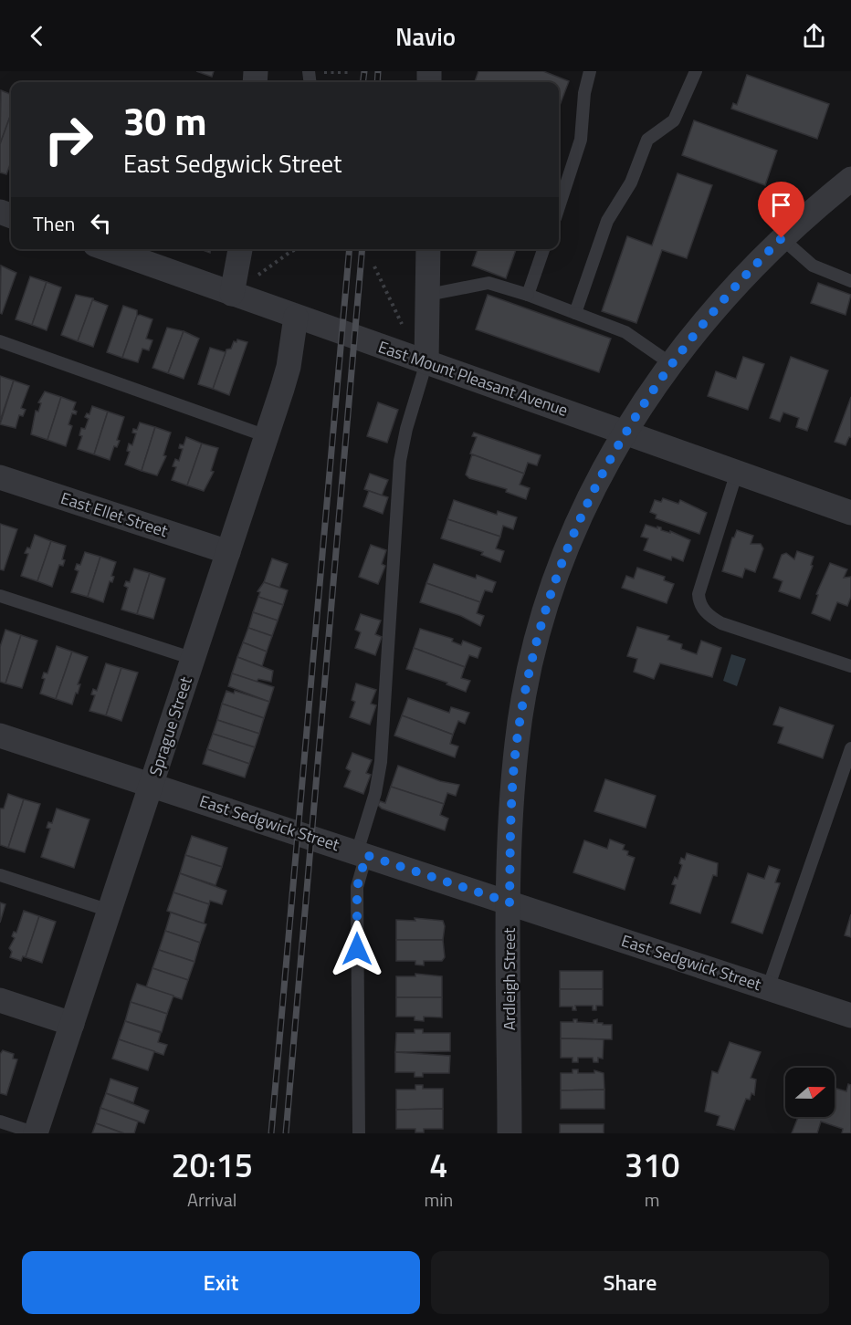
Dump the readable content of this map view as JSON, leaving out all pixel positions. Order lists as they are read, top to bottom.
{
  "streets": {
    "street": [
      "East Mount Pleasant Avenue",
      "East Ellet Street",
      "Sprague Street",
      "East Sedgwick Street",
      "Ardleigh Street"
    ]
  },
  "crossings": [
    ["East Mount Pleasant Avenue", "Sprague Street"],
    ["East Mount Pleasant Avenue", "Ardleigh Street"],
    ["East Ellet Street", "Sprague Street"],
    ["Sprague Street", "East Sedgwick Street"],
    ["East Sedgwick Street", "Ardleigh Street"]
  ],
  "north": "right",
  "page": {
    "header": "Navio",
    "turn": ["30 m", "East Sedgwick Street"],
    "then": "Then",
    "eta": [
      "20:15",
      "Arrival",
      "4",
      "min",
      "310",
      "m"
    ],
    "buttons": ["Exit", "Share"]
  }
}
